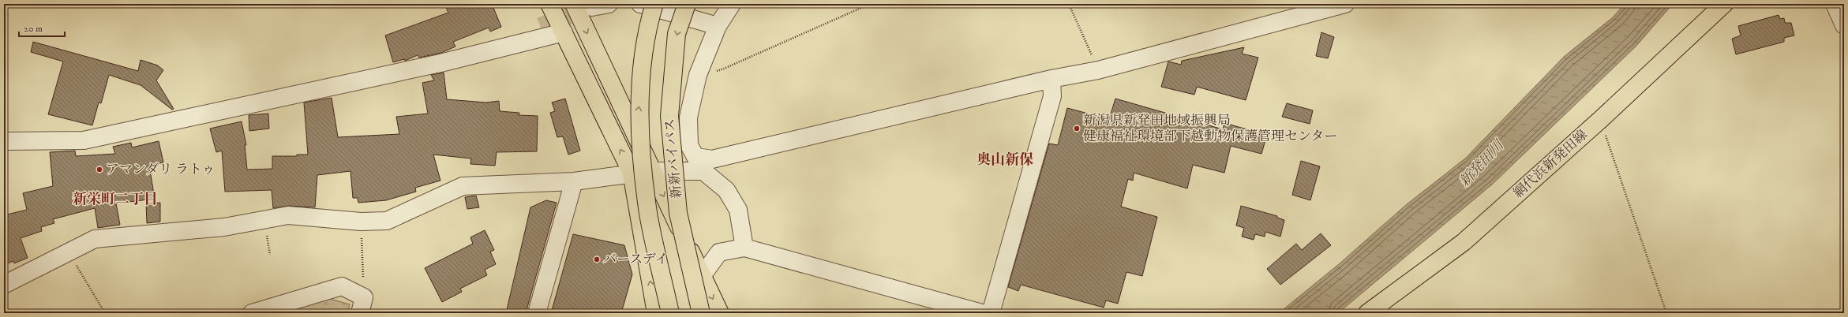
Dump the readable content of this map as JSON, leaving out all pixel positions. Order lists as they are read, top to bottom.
{
  "streets": {
    "main road": ["新新バイパス", "網代浜新発田線"]
  },
  "districts": ["奥山新保", "新栄町二丁目"],
  "water": ["新発田川"],
  "places": ["新潟県新発田地域振興局 健康福祉環境部下越動物保護管理センター", "アマンダリ ラトゥ", "バースデイ"],
  "scale_bar": "20 m"
}
